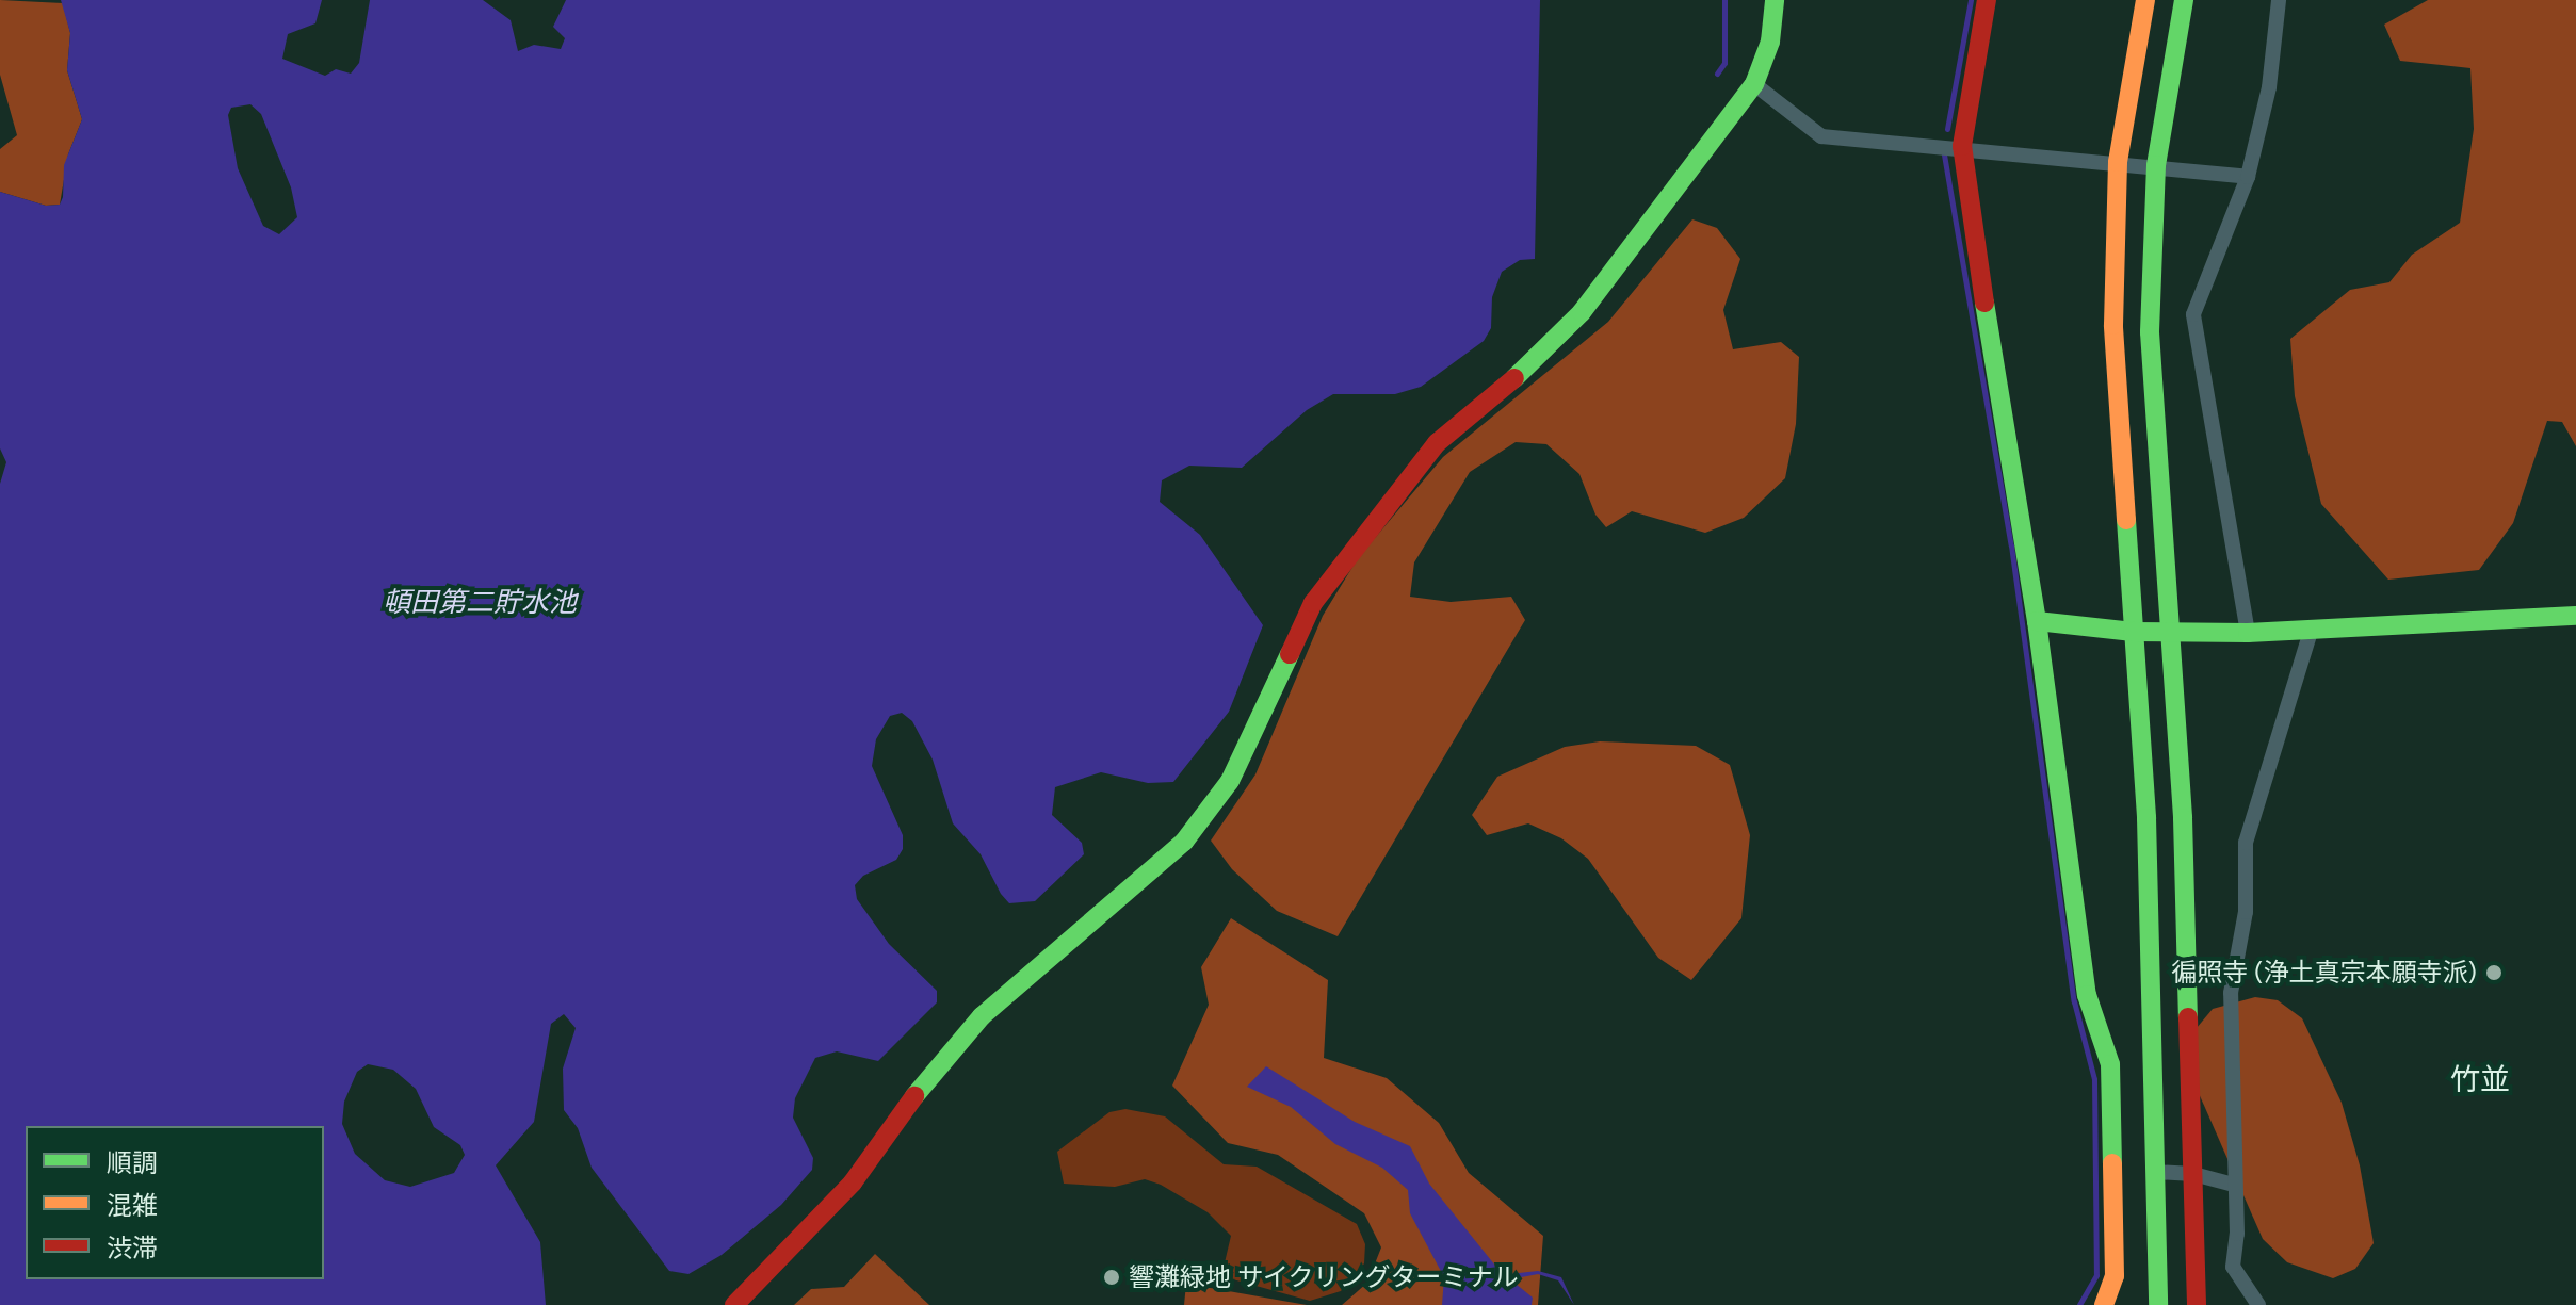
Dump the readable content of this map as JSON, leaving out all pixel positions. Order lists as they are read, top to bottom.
{
  "districts": ["竹並"],
  "water": ["頓田第二貯水池"],
  "places": ["徧照寺 (浄土真宗本願寺派)", "響灘緑地 サイクリングターミナル"],
  "legend": ["順調", "混雑", "渋滞"]
}
